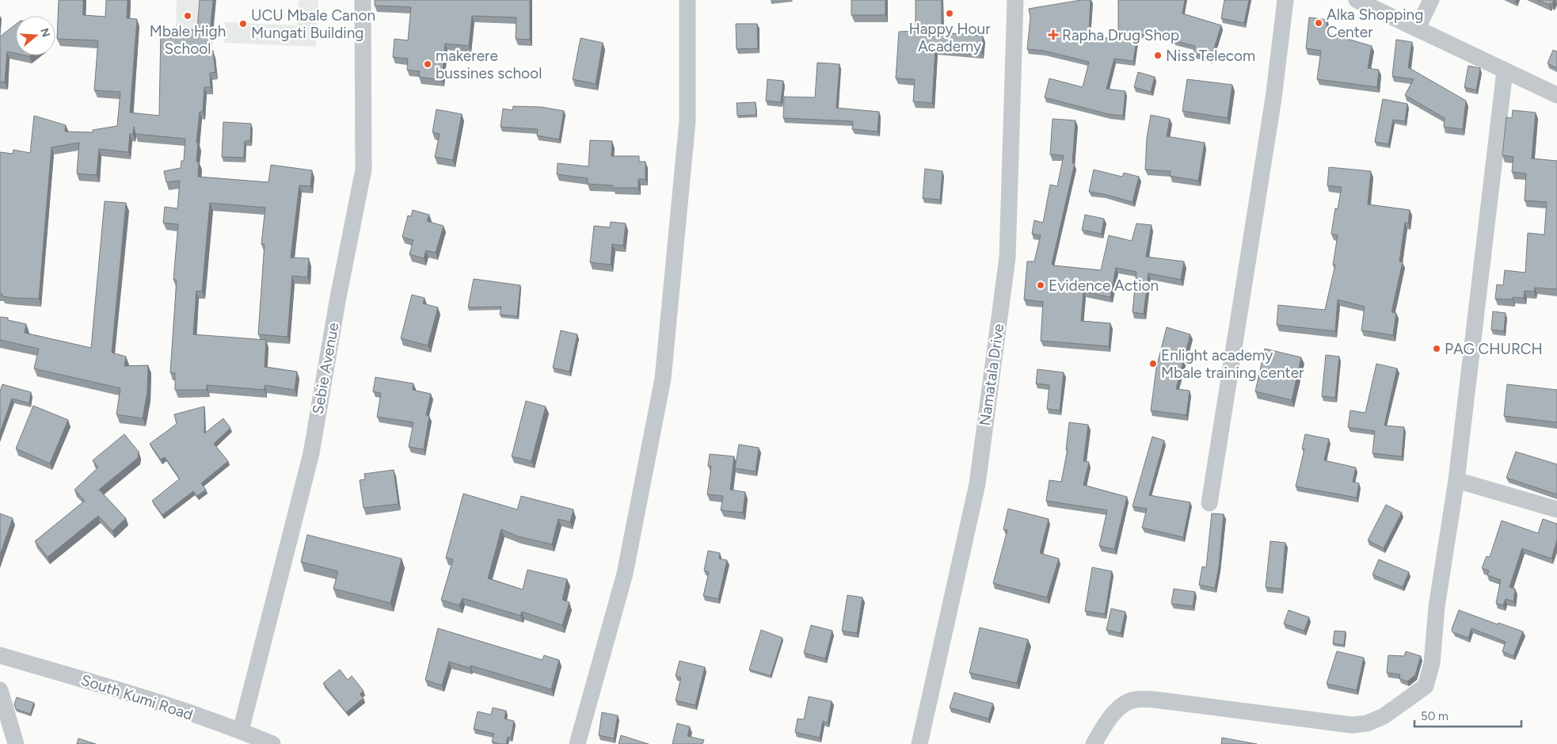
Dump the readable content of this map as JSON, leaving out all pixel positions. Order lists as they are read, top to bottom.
{
  "streets": {
    "street": ["Sebie Avenue", "Namatala Drive", "South Kumi Road"]
  },
  "crossings": [
    ["Sebie Avenue", "South Kumi Road"]
  ],
  "places": {
    "other": [
      "Happy Hour Academy",
      "Mbale High School",
      "Alka Shopping Center",
      "UCU Mbale Canon Mungati Building",
      "Niss Telecom",
      "makerere bussines school",
      "Evidence Action",
      "PAG CHURCH",
      "Enlight academy Mbale training center"
    ],
    "health": ["Rapha Drug Shop"]
  },
  "scale_bar": "50 m",
  "north": "right"
}
